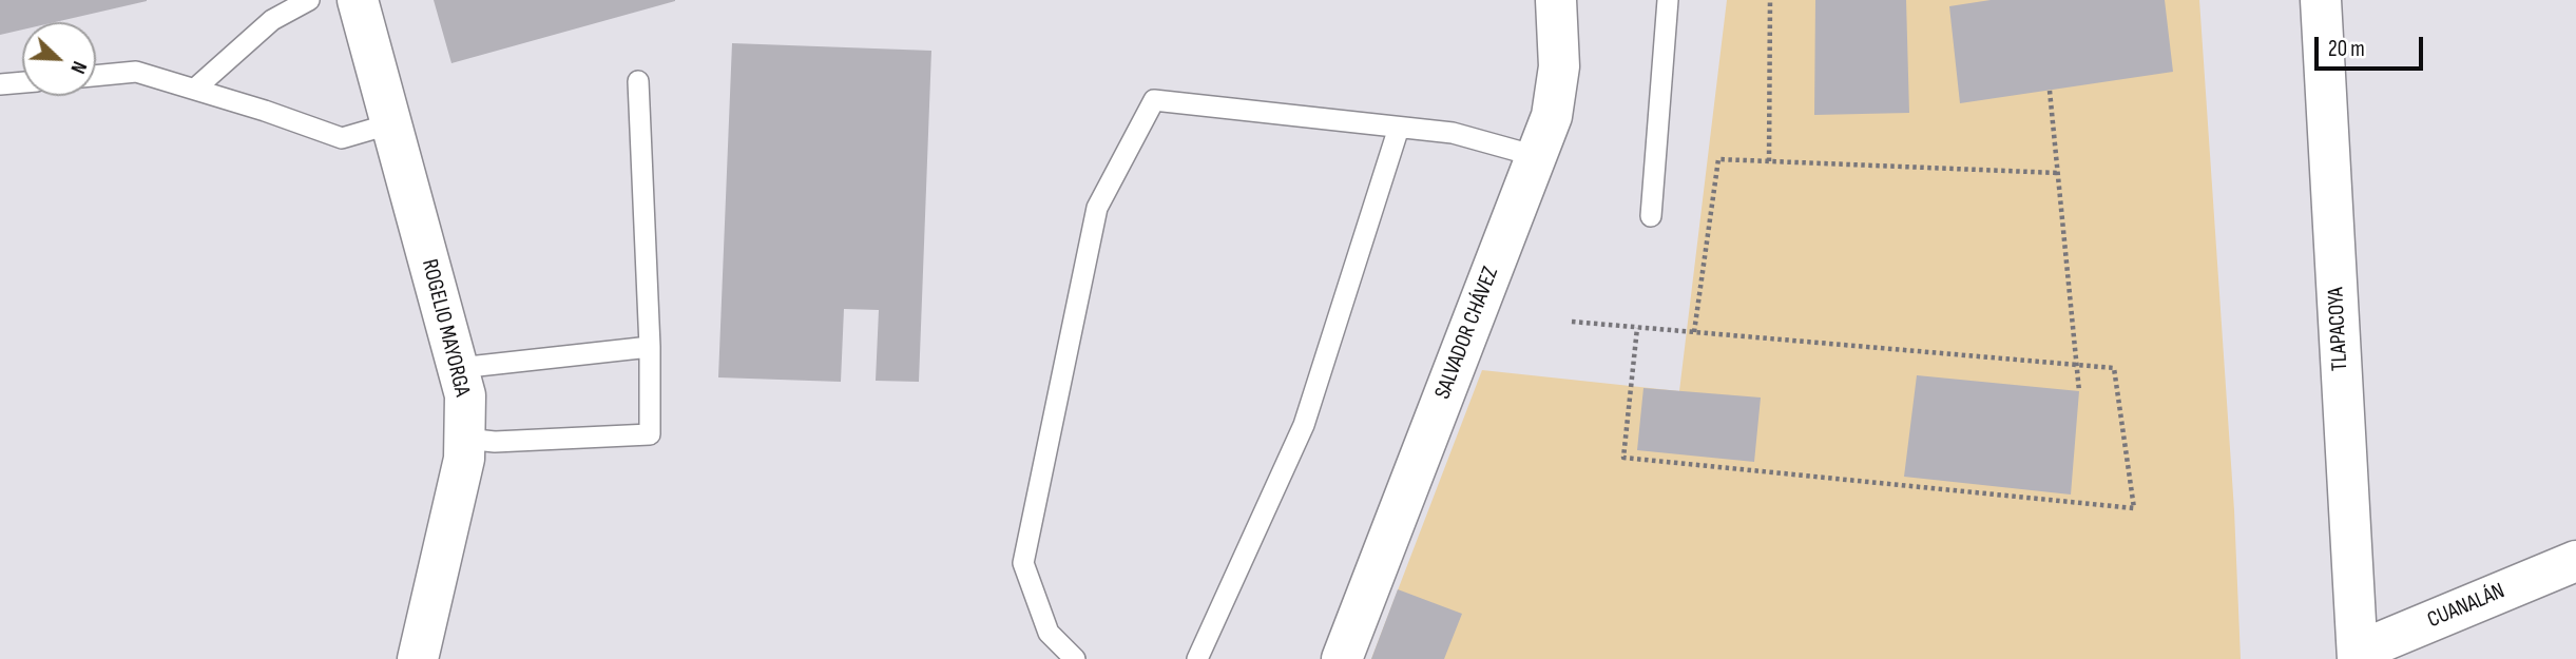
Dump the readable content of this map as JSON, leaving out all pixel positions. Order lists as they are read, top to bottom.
{
  "streets": {
    "street": [
      "ROGELIO MAYORGA",
      "TLAPACOYA",
      "SALVADOR CHÁVEZ",
      "CUANALÁN"
    ]
  },
  "crossings": [
    ["TLAPACOYA", "CUANALÁN"]
  ],
  "scale_bar": "20 m",
  "north": "bottom right"
}
